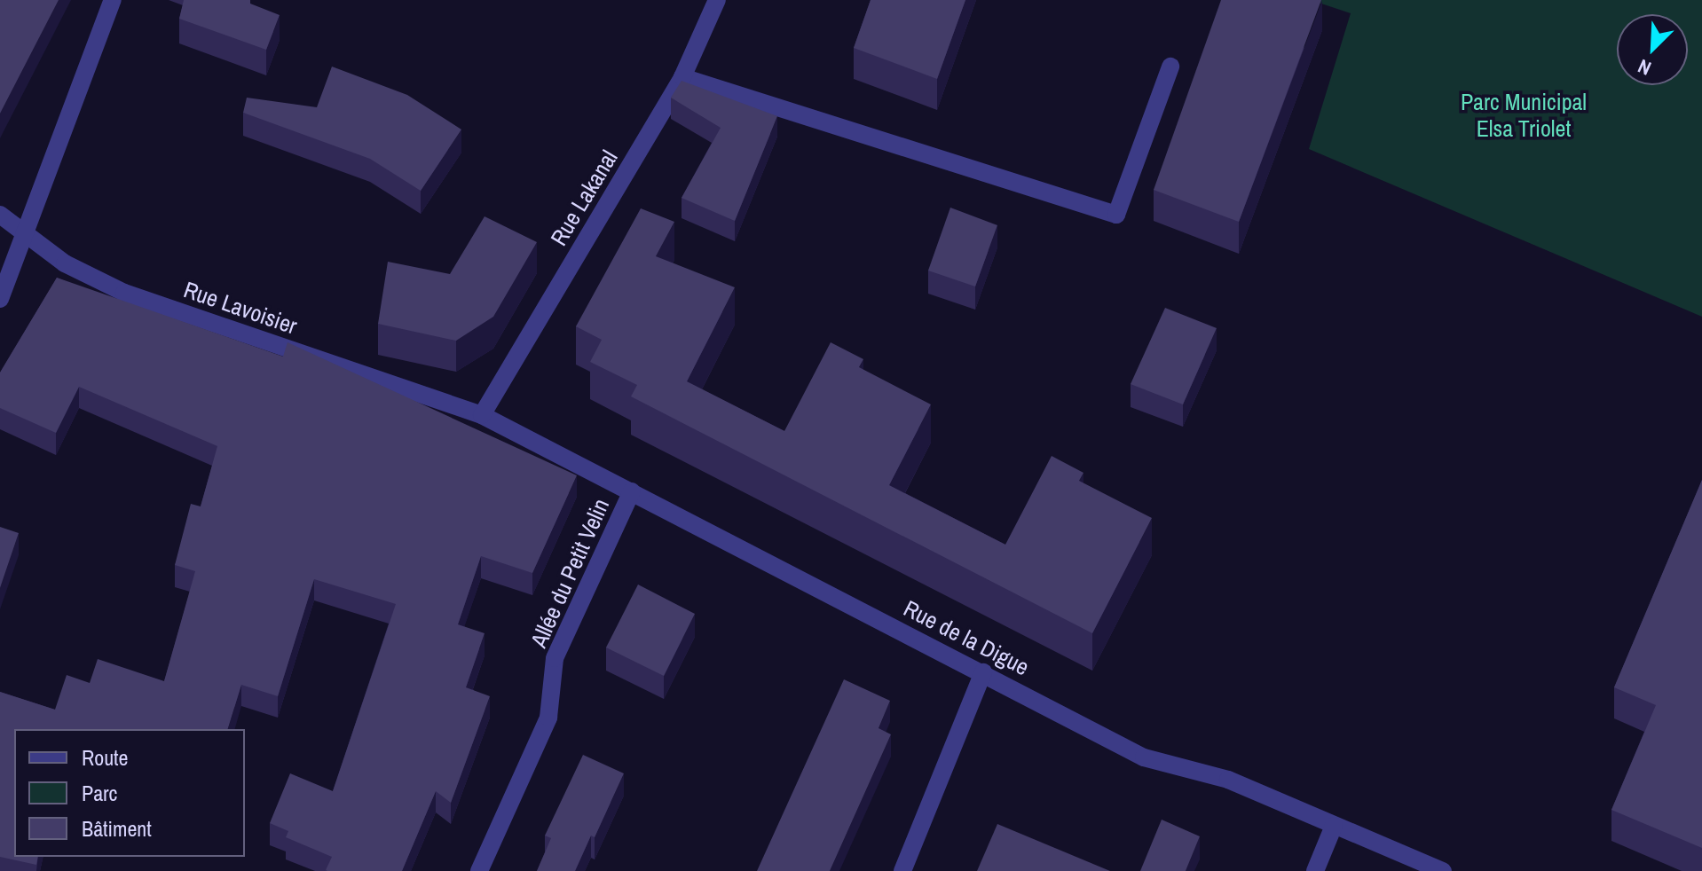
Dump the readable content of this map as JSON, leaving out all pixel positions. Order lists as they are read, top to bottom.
{
  "streets": {
    "street": [
      "Rue Lakanal",
      "Rue Lavoisier",
      "Allée du Petit Velin",
      "Rue de la Digue"
    ]
  },
  "crossings": [
    ["Rue Lakanal", "Rue Lavoisier"],
    ["Rue Lakanal", "Rue de la Digue"],
    ["Rue Lavoisier", "Rue de la Digue"],
    ["Allée du Petit Velin", "Rue de la Digue"]
  ],
  "parks": ["Parc Municipal Elsa Triolet"],
  "legend": ["Route", "Parc", "Bâtiment"],
  "north": "bottom left"
}
